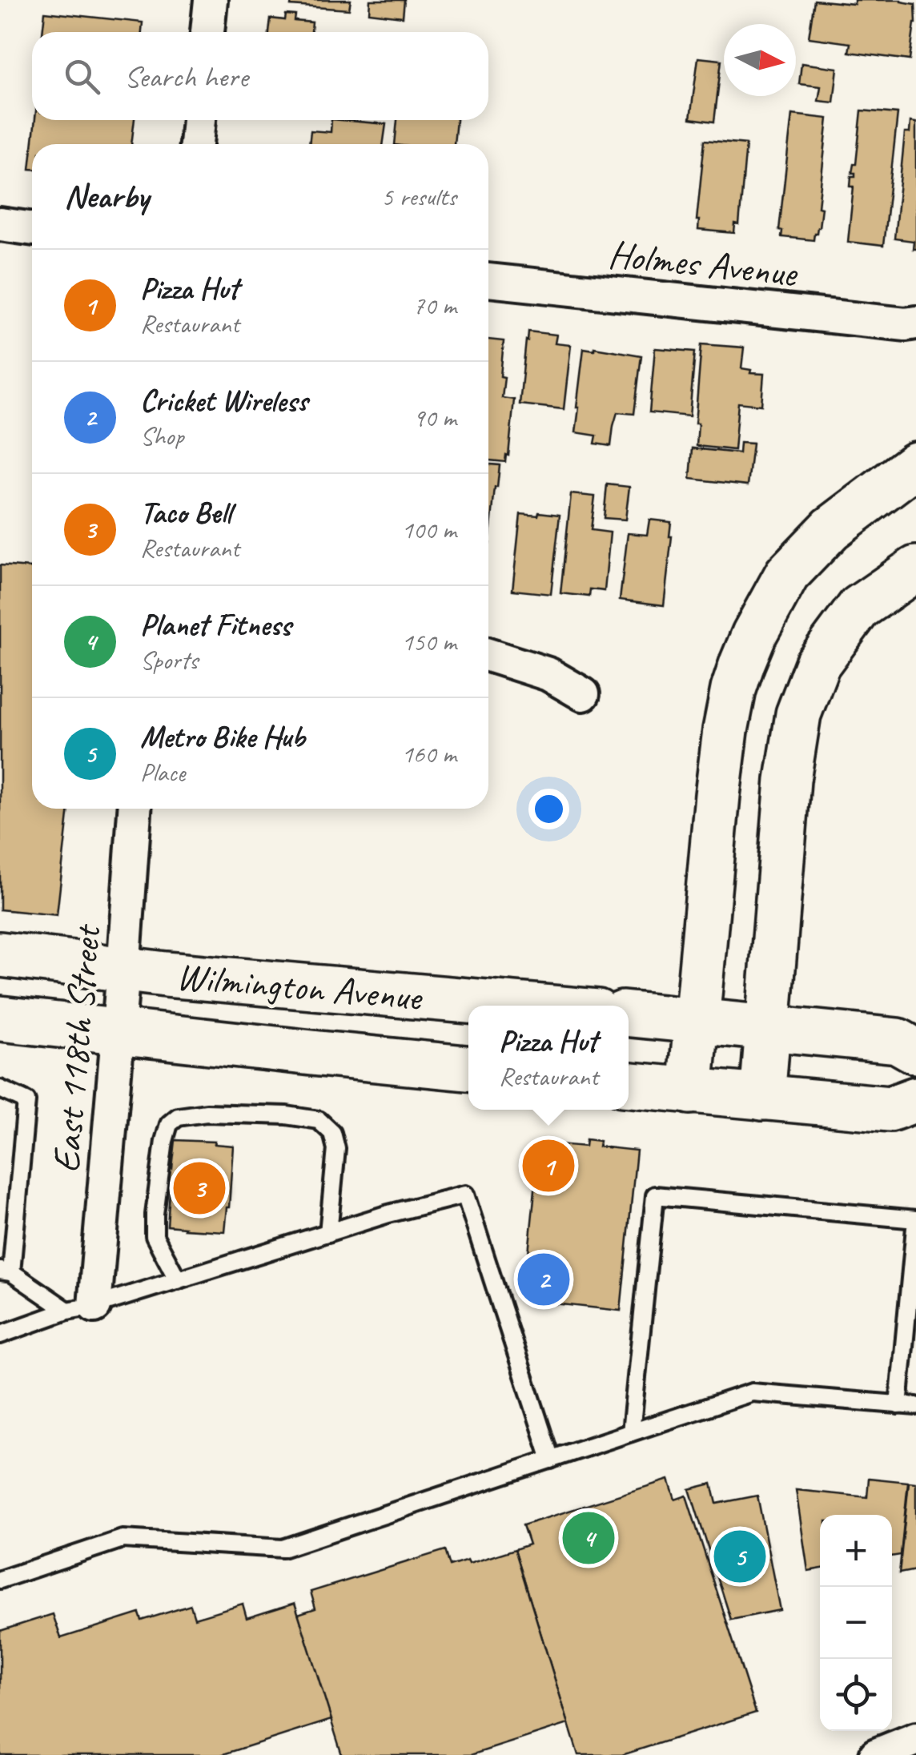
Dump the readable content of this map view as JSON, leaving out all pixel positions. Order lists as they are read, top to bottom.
{
  "streets": {
    "main road": ["Wilmington Avenue"],
    "street": ["Holmes Avenue", "East 118th Street"]
  },
  "crossings": [
    ["Wilmington Avenue", "East 118th Street"]
  ],
  "north": "right",
  "page": {
    "search": "Search here",
    "heading": ["Nearby", "5 results"],
    "list": [
      {
        "mark": "1",
        "name": "Pizza Hut",
        "note": "Restaurant",
        "value": "70 m"
      },
      {
        "mark": "2",
        "name": "Cricket Wireless",
        "note": "Shop",
        "value": "90 m"
      },
      {
        "mark": "3",
        "name": "Taco Bell",
        "note": "Restaurant",
        "value": "100 m"
      },
      {
        "mark": "4",
        "name": "Planet Fitness",
        "note": "Sports",
        "value": "150 m"
      },
      {
        "mark": "5",
        "name": "Metro Bike Hub",
        "note": "Place",
        "value": "160 m"
      }
    ],
    "popup": ["Pizza Hut", "Restaurant"],
    "pins": [
      "1",
      "3",
      "2",
      "4",
      "5"
    ],
    "map_buttons": ["+", "−"]
  }
}
